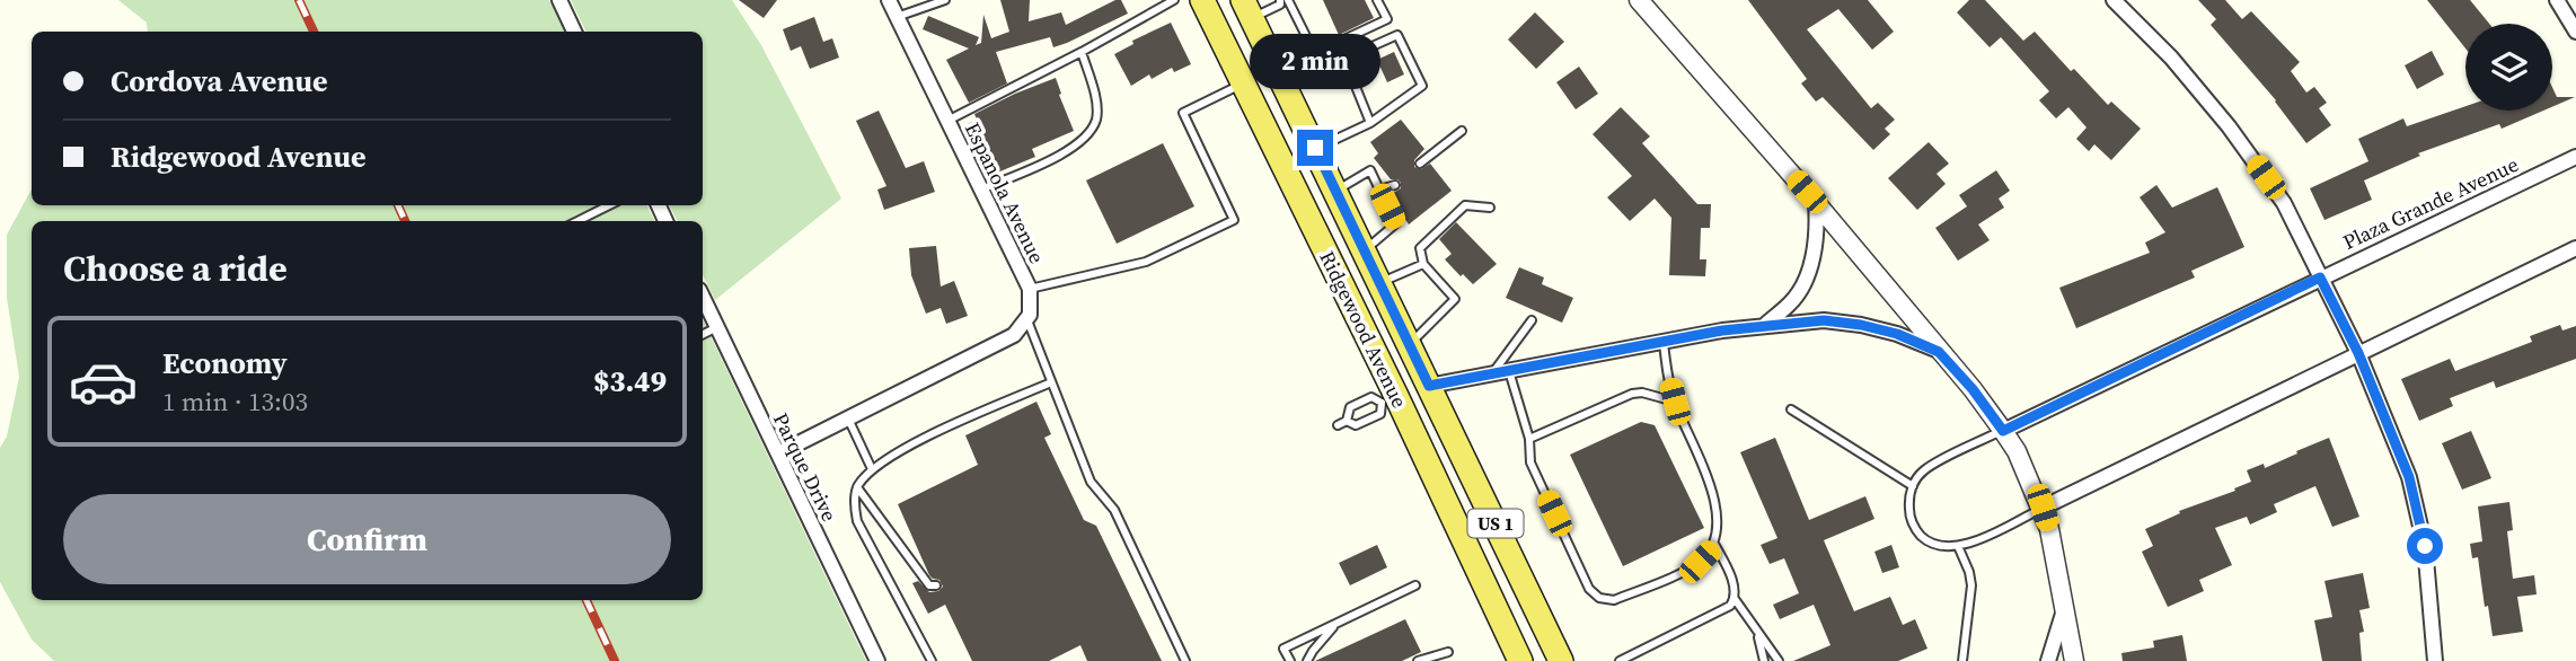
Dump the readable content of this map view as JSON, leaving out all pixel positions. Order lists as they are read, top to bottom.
{
  "streets": {
    "main road": ["Ridgewood Avenue", "US 1"],
    "street": ["Espanola Avenue", "Plaza Grande Avenue", "Parque Drive"]
  },
  "page": {
    "banner": ["Cordova Avenue", "Ridgewood Avenue"],
    "bubble": "2 min",
    "heading": "Choose a ride",
    "list": [
      {
        "name": "Economy",
        "note": "1 min · 13:03",
        "value": "$3.49"
      }
    ],
    "buttons": "Confirm"
  }
}
